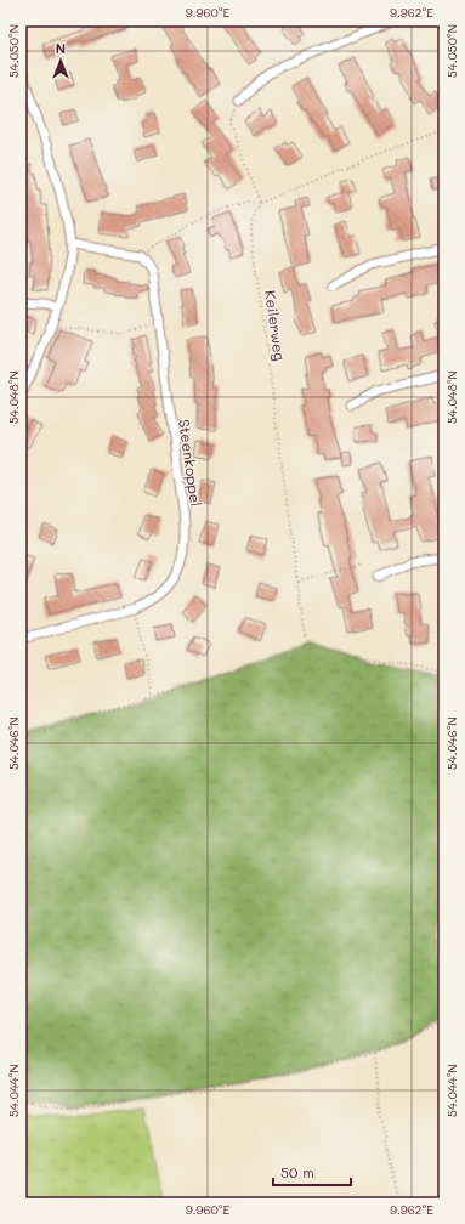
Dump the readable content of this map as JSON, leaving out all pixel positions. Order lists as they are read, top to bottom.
{
  "streets": {
    "street": ["Steenkoppel"],
    "path": ["Keilerweg"]
  },
  "scale_bar": "50 m",
  "north": "top",
  "coordinates": [
    "9.960°E",
    "9.962°E",
    "54.050°N",
    "54.048°N",
    "54.046°N",
    "54.044°N"
  ]
}
